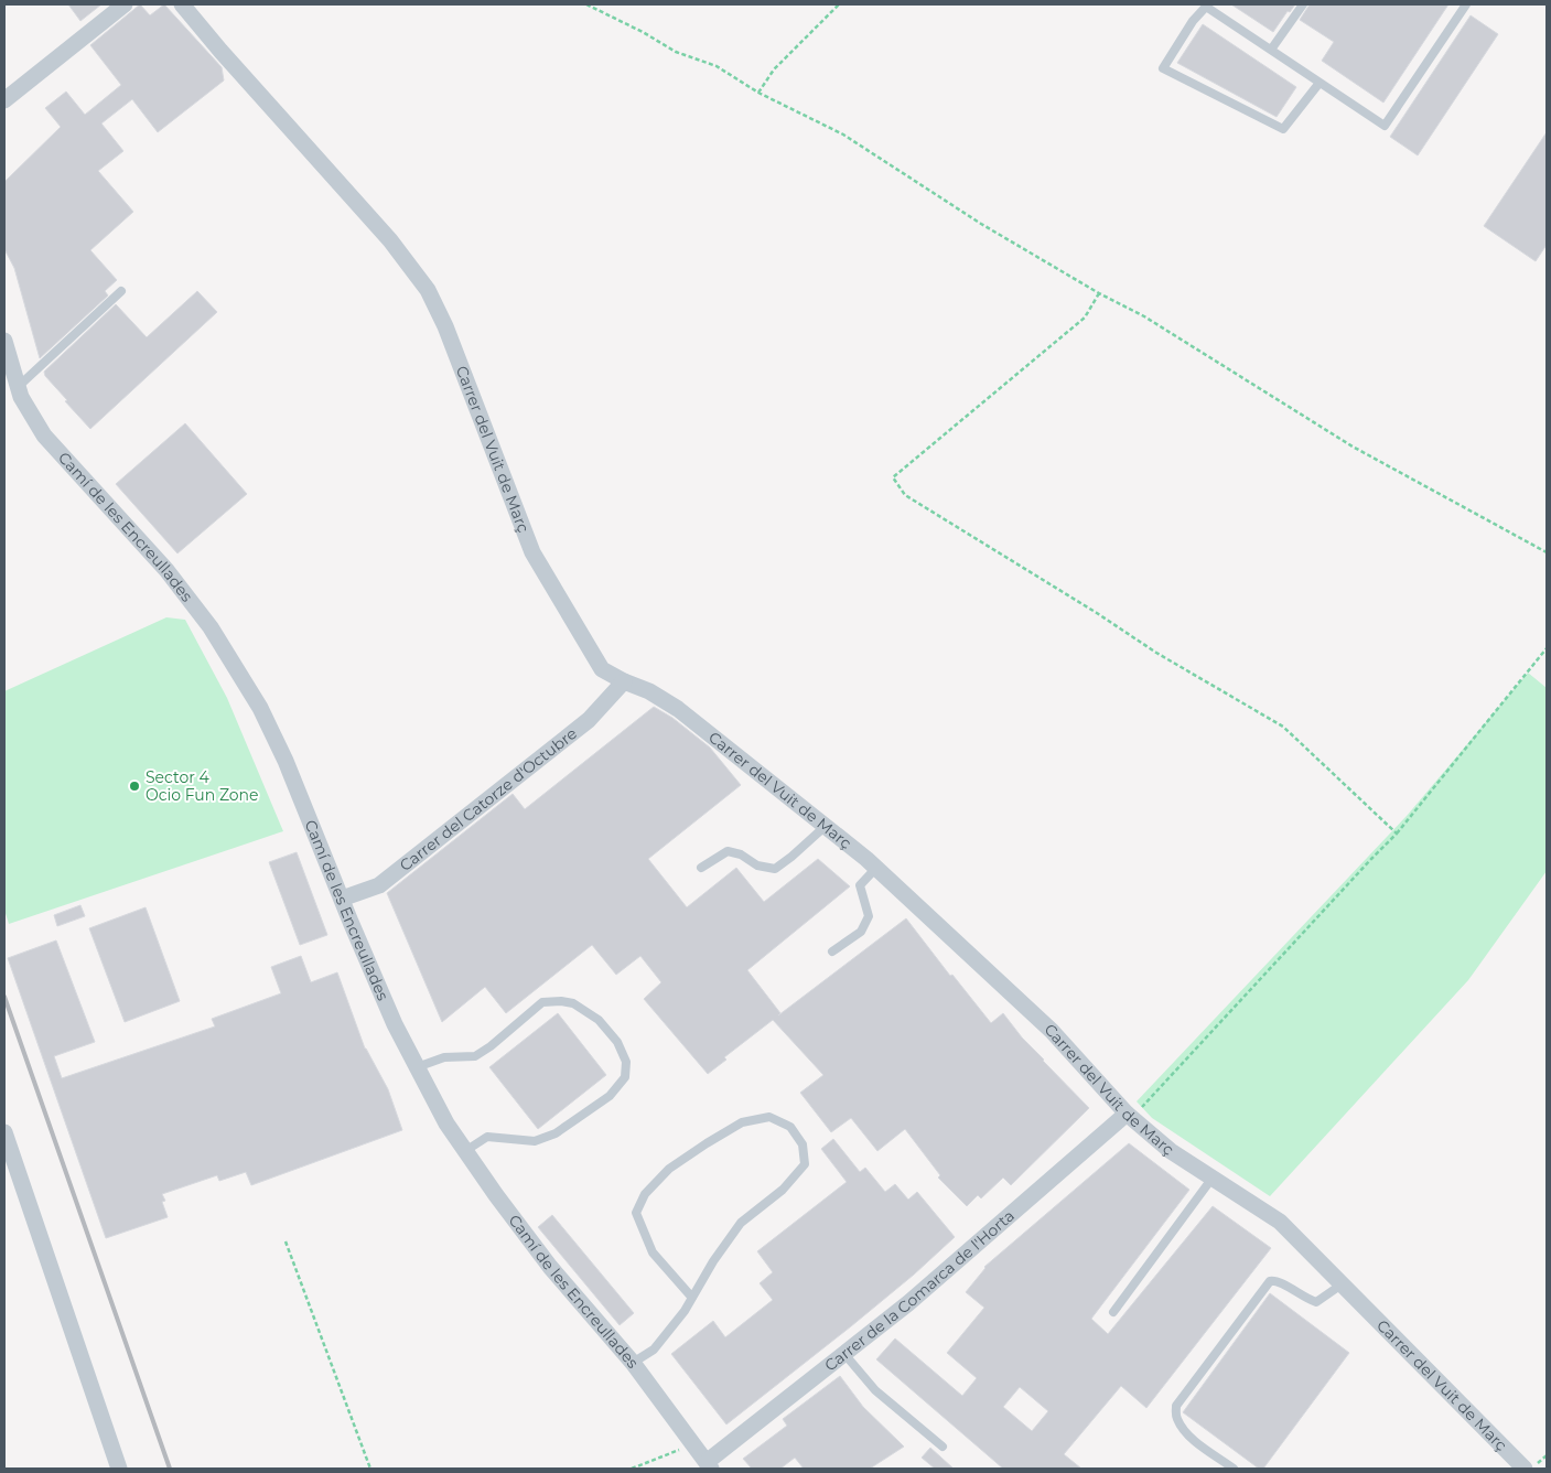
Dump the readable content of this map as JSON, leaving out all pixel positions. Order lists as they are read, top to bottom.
{
  "streets": {
    "street": [
      "Carrer del Vuit de Març",
      "Camí de les Encreullades",
      "Carrer del Catorze d'Octubre",
      "Carrer de la Comarca de l'Horta"
    ]
  },
  "crossings": [
    ["Carrer del Vuit de Març", "Carrer del Catorze d'Octubre"],
    ["Carrer del Vuit de Març", "Carrer de la Comarca de l'Horta"],
    ["Camí de les Encreullades", "Carrer del Catorze d'Octubre"],
    ["Camí de les Encreullades", "Carrer de la Comarca de l'Horta"]
  ],
  "places": ["Sector 4 Ocio Fun Zone"]
}
